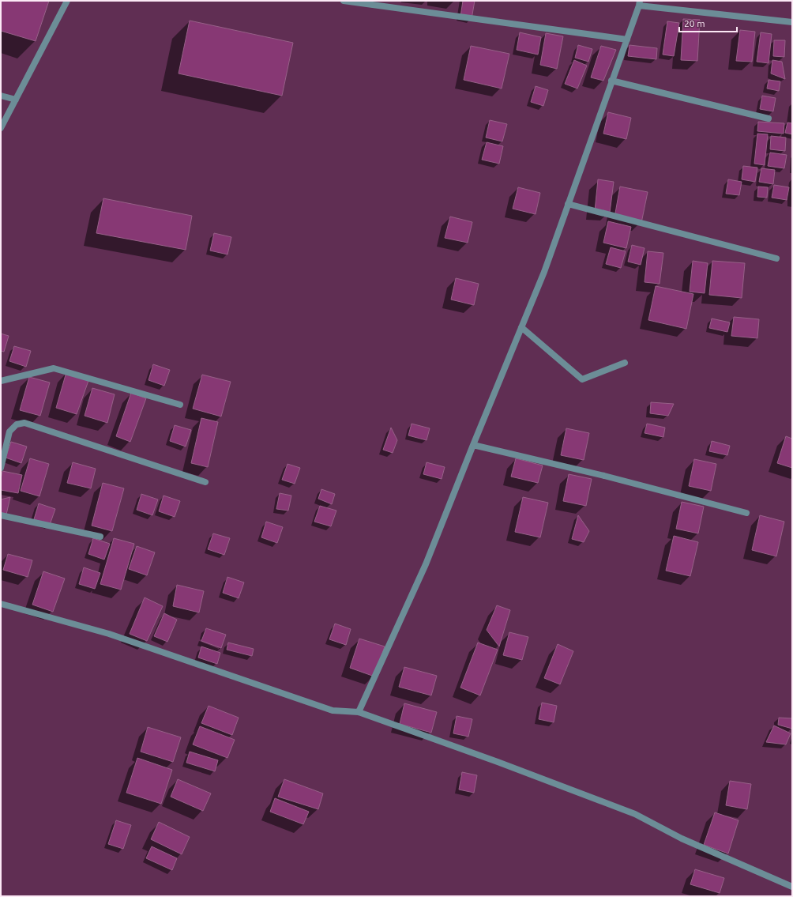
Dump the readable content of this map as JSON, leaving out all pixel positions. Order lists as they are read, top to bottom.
{
  "scale_bar": "20 m"
}
